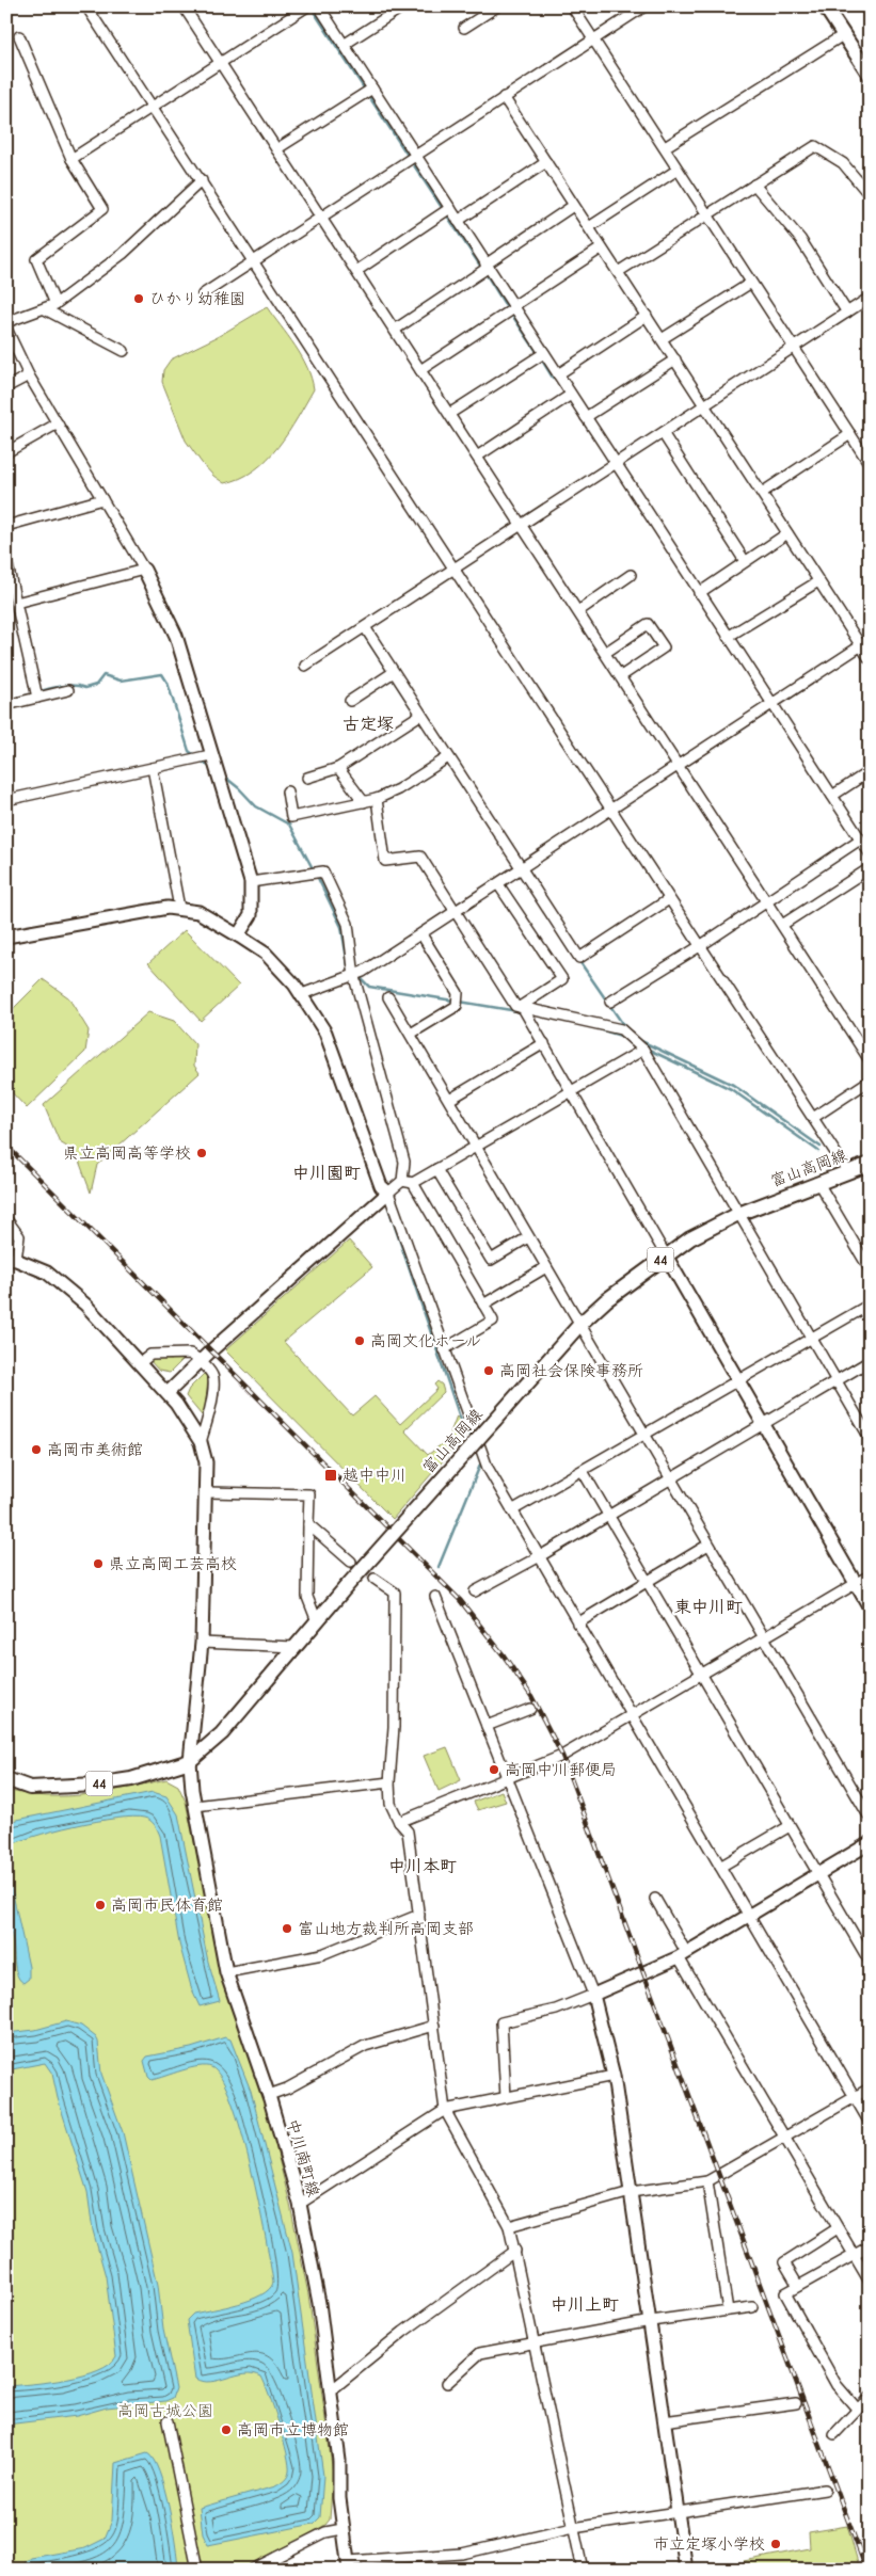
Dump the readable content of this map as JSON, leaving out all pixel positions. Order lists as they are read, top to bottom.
{
  "streets": {
    "main road": ["富山高岡線", "44"],
    "street": ["中川南町線"]
  },
  "crossings": [
    ["富山高岡線", "中川南町線"]
  ],
  "districts": [
    "古定塚",
    "中川園町",
    "東中川町",
    "中川本町",
    "中川上町"
  ],
  "parks": ["高岡古城公園"],
  "places": {
    "other": [
      "ひかり幼稚園",
      "県立高岡高等学校",
      "高岡文化ホール",
      "高岡社会保険事務所",
      "高岡市美術館",
      "県立高岡工芸高校",
      "高岡中川郵便局",
      "高岡市民体育館",
      "富山地方裁判所高岡支部",
      "高岡市立博物館",
      "市立定塚小学校"
    ],
    "transit": ["越中中川"]
  }
}
